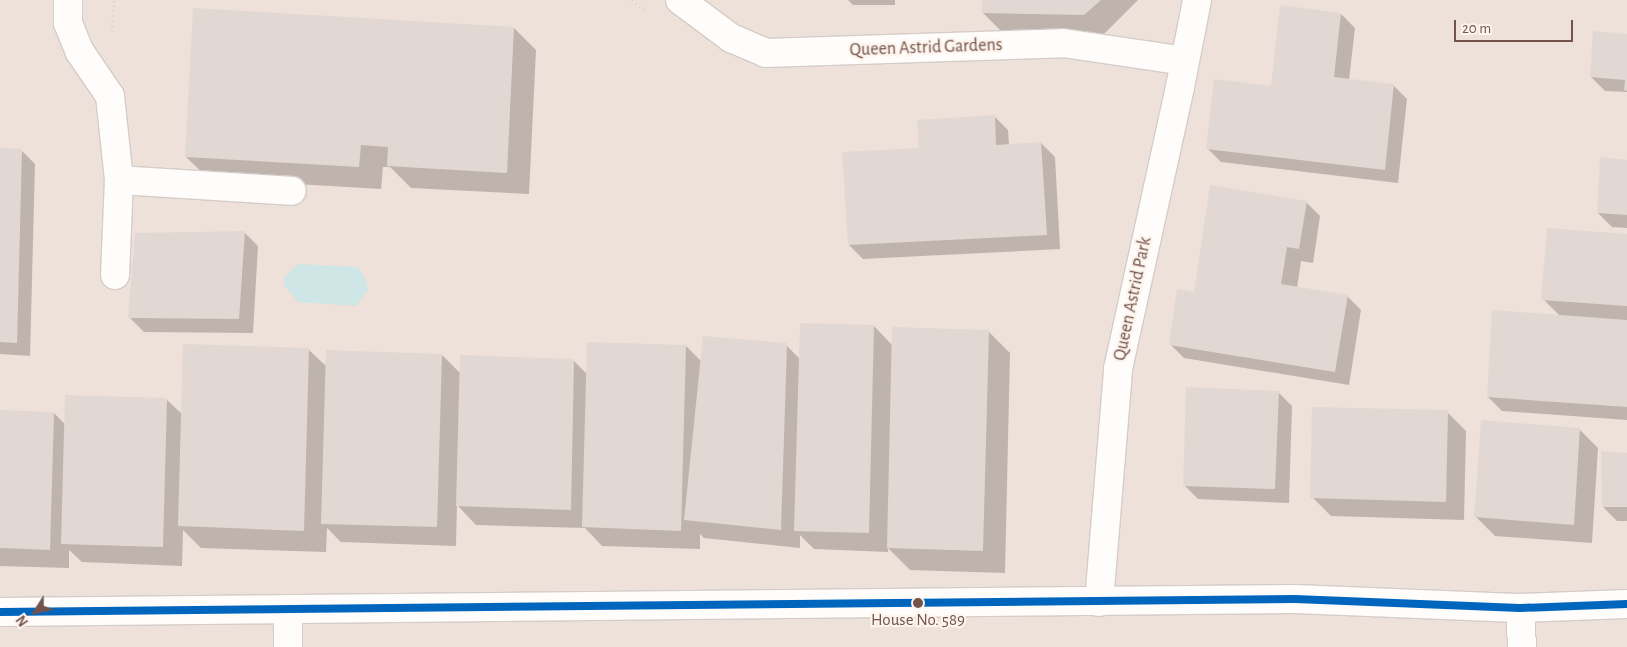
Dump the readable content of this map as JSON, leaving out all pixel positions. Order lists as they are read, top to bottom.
{
  "streets": {
    "street": ["Queen Astrid Gardens", "Queen Astrid Park"]
  },
  "crossings": [
    ["Queen Astrid Gardens", "Queen Astrid Park"]
  ],
  "places": ["House No. 589"],
  "scale_bar": "20 m",
  "north": "bottom left"
}
